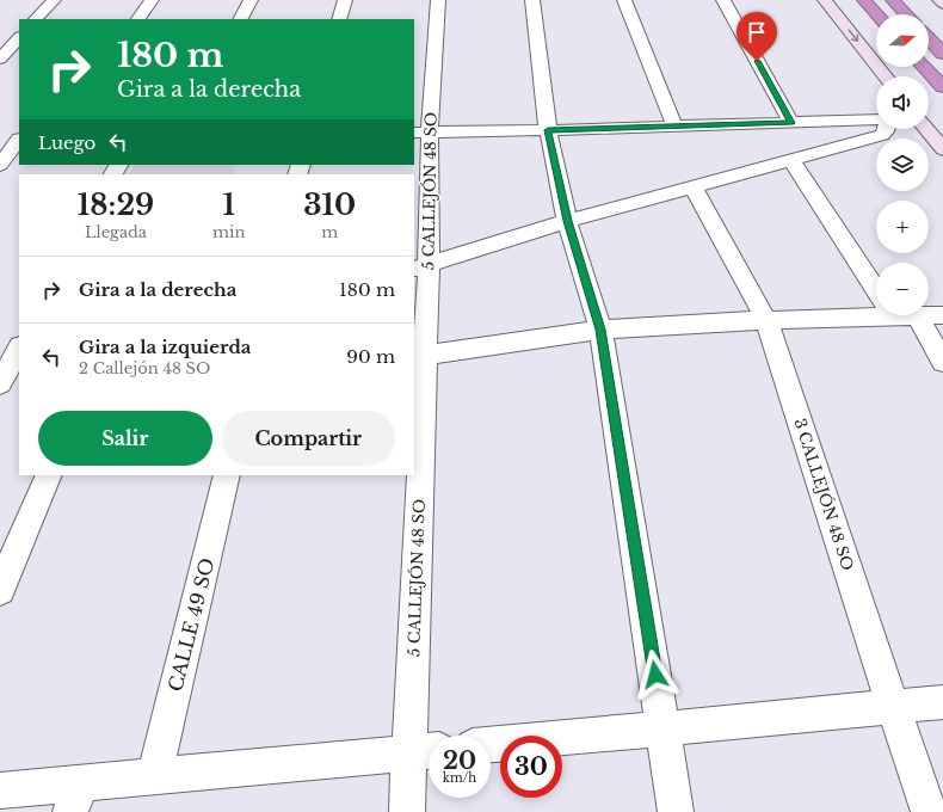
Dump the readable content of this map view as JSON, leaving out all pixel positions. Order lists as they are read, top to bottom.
{
  "streets": {
    "street": ["5 CALLEJÓN 48 SO", "3 CALLEJÓN 48 SO", "CALLE 49 SO"]
  },
  "north": "right",
  "page": {
    "map_buttons": ["+", "−"],
    "turn": ["180 m", "Gira a la derecha"],
    "then": "Luego",
    "eta": [
      "18:29",
      "Llegada",
      "1",
      "min",
      "310",
      "m"
    ],
    "list": [
      {
        "name": "Gira a la derecha",
        "value": "180 m"
      },
      {
        "name": "Gira a la izquierda",
        "note": "2 Callejón 48 SO",
        "value": "90 m"
      }
    ],
    "buttons": ["Salir", "Compartir"],
    "speed": "20 km/h",
    "limit": "30"
  }
}
